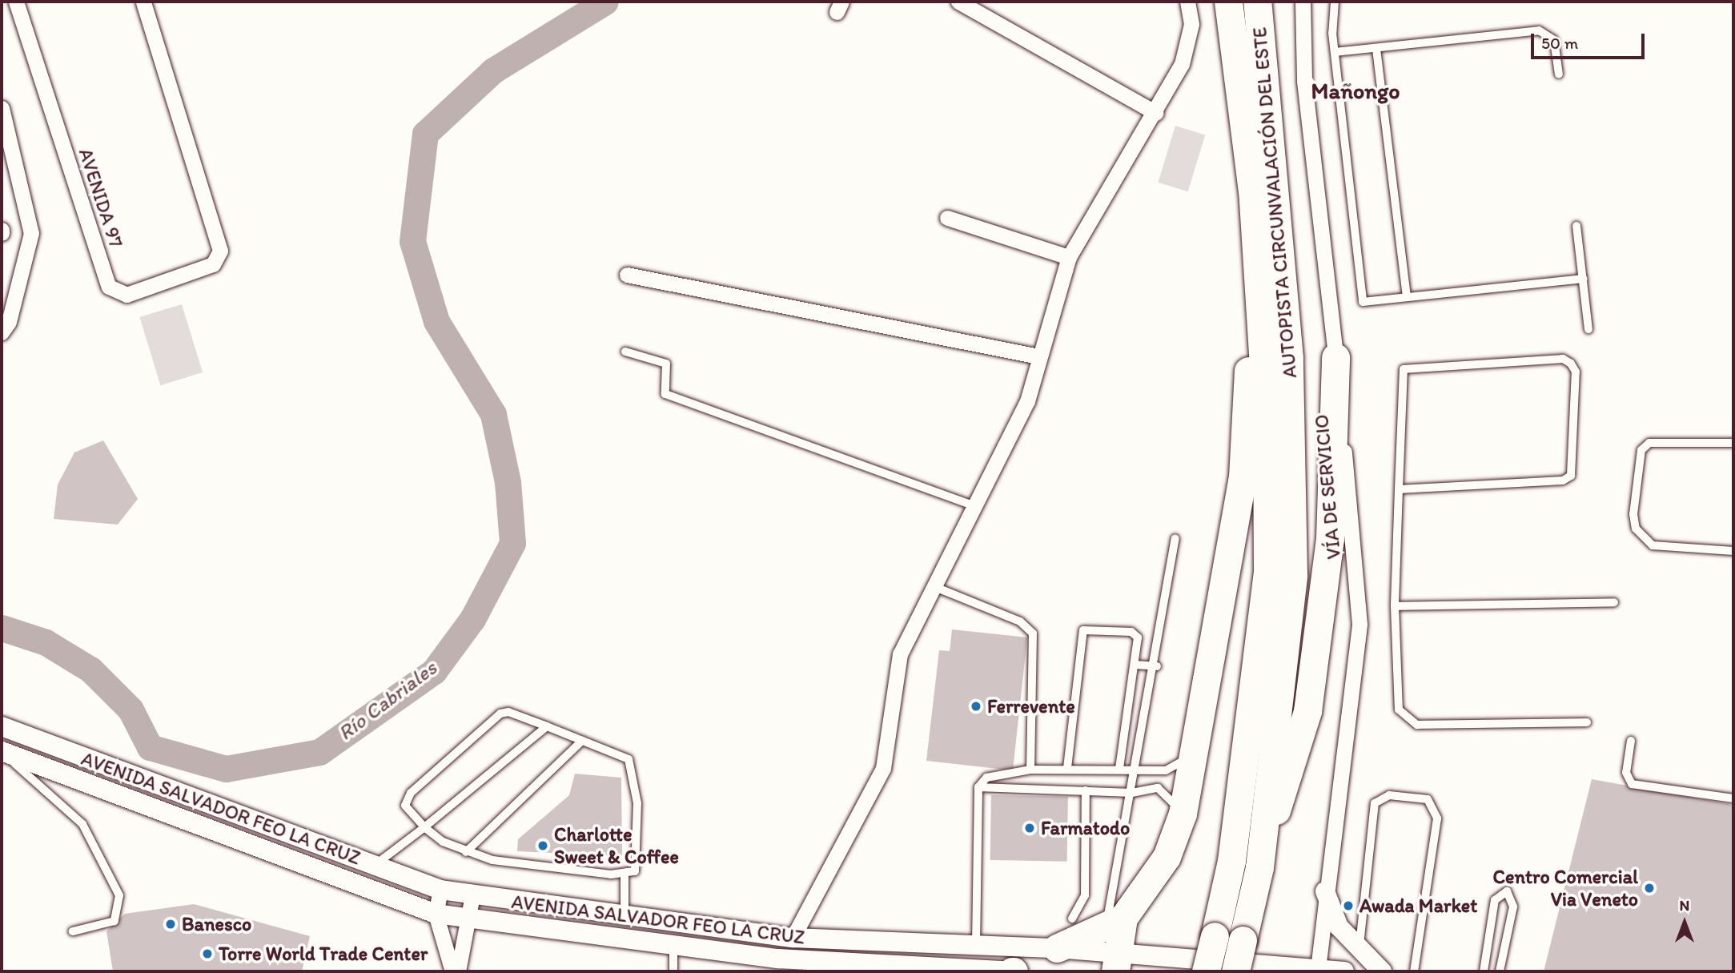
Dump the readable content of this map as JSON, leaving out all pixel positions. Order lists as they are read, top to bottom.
{
  "streets": {
    "highway": ["AUTOPISTA CIRCUNVALACIÓN DEL ESTE"],
    "street": ["AVENIDA 97", "VÍA DE SERVICIO", "AVENIDA SALVADOR FEO LA CRUZ"]
  },
  "crossings": [
    ["VÍA DE SERVICIO", "AVENIDA SALVADOR FEO LA CRUZ"]
  ],
  "districts": ["Mañongo"],
  "water": ["Río Cabriales"],
  "places": [
    "Ferrevente",
    "Farmatodo",
    "Charlotte Sweet & Coffee",
    "Centro Comercial Via Veneto",
    "Awada Market",
    "Banesco",
    "Torre World Trade Center"
  ],
  "scale_bar": "50 m",
  "north": "top"
}
